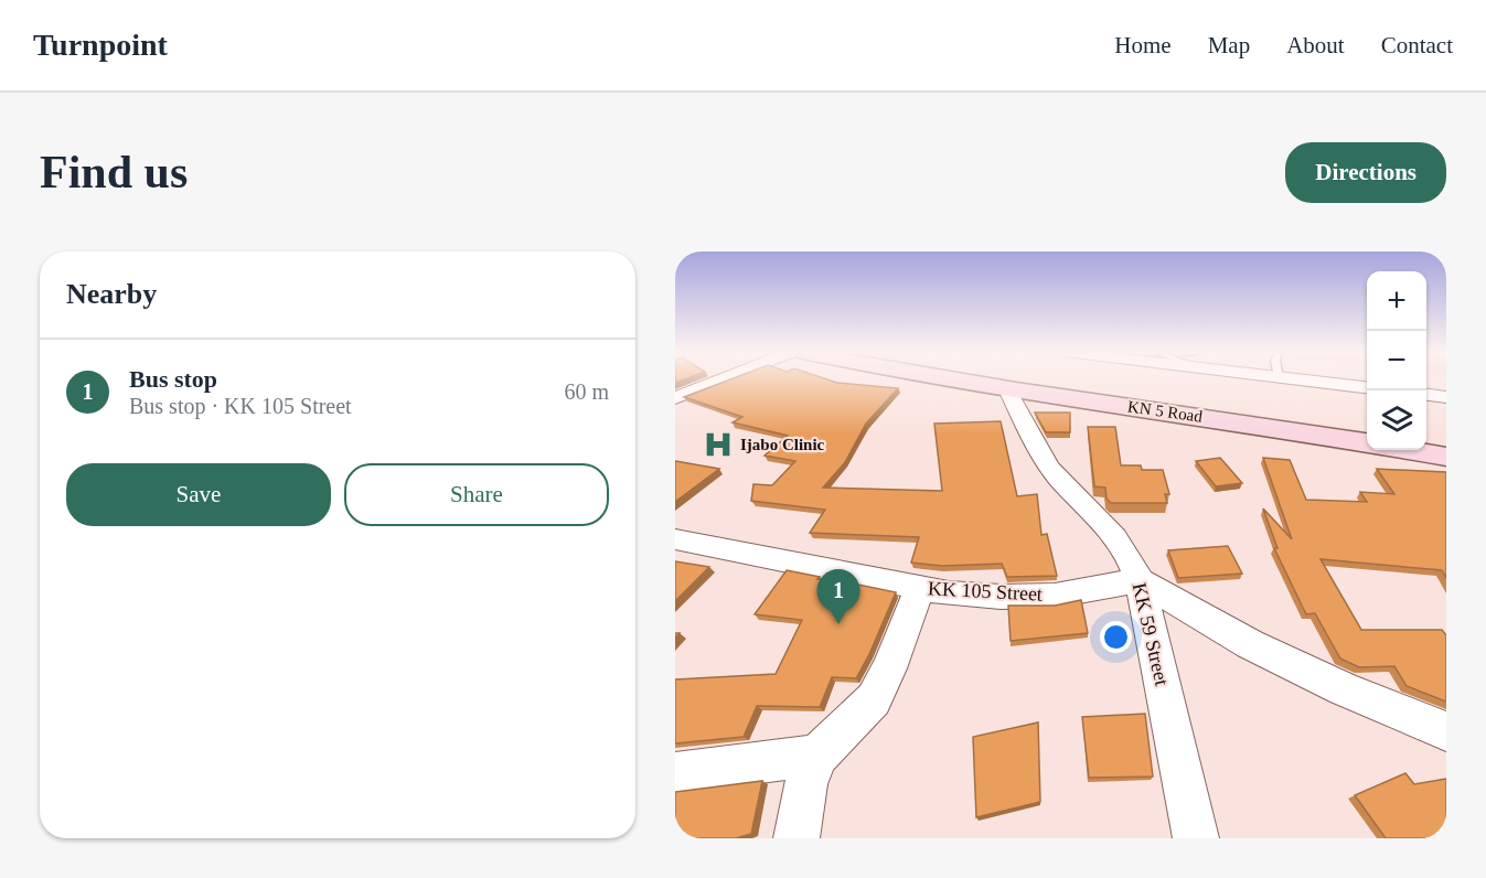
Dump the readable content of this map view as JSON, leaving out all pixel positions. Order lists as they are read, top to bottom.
{
  "streets": {
    "main road": ["KN 5 Road"],
    "street": ["KK 105 Street", "KK 59 Street"]
  },
  "crossings": [
    ["KN 5 Road", "KK 59 Street"],
    ["KK 105 Street", "KK 59 Street"]
  ],
  "places": {
    "hospital": ["Ijabo Clinic"]
  },
  "page": {
    "header": "Turnpoint",
    "nav": [
      "Home",
      "Map",
      "About",
      "Contact"
    ],
    "buttons": [
      "Directions",
      ["Save", "Share"]
    ],
    "title": "Find us",
    "heading": "Nearby",
    "map_buttons": ["+", "−"],
    "list": [
      {
        "mark": "1",
        "name": "Bus stop",
        "note": "Bus stop · KK 105 Street",
        "value": "60 m"
      }
    ],
    "pins": "1"
  }
}
